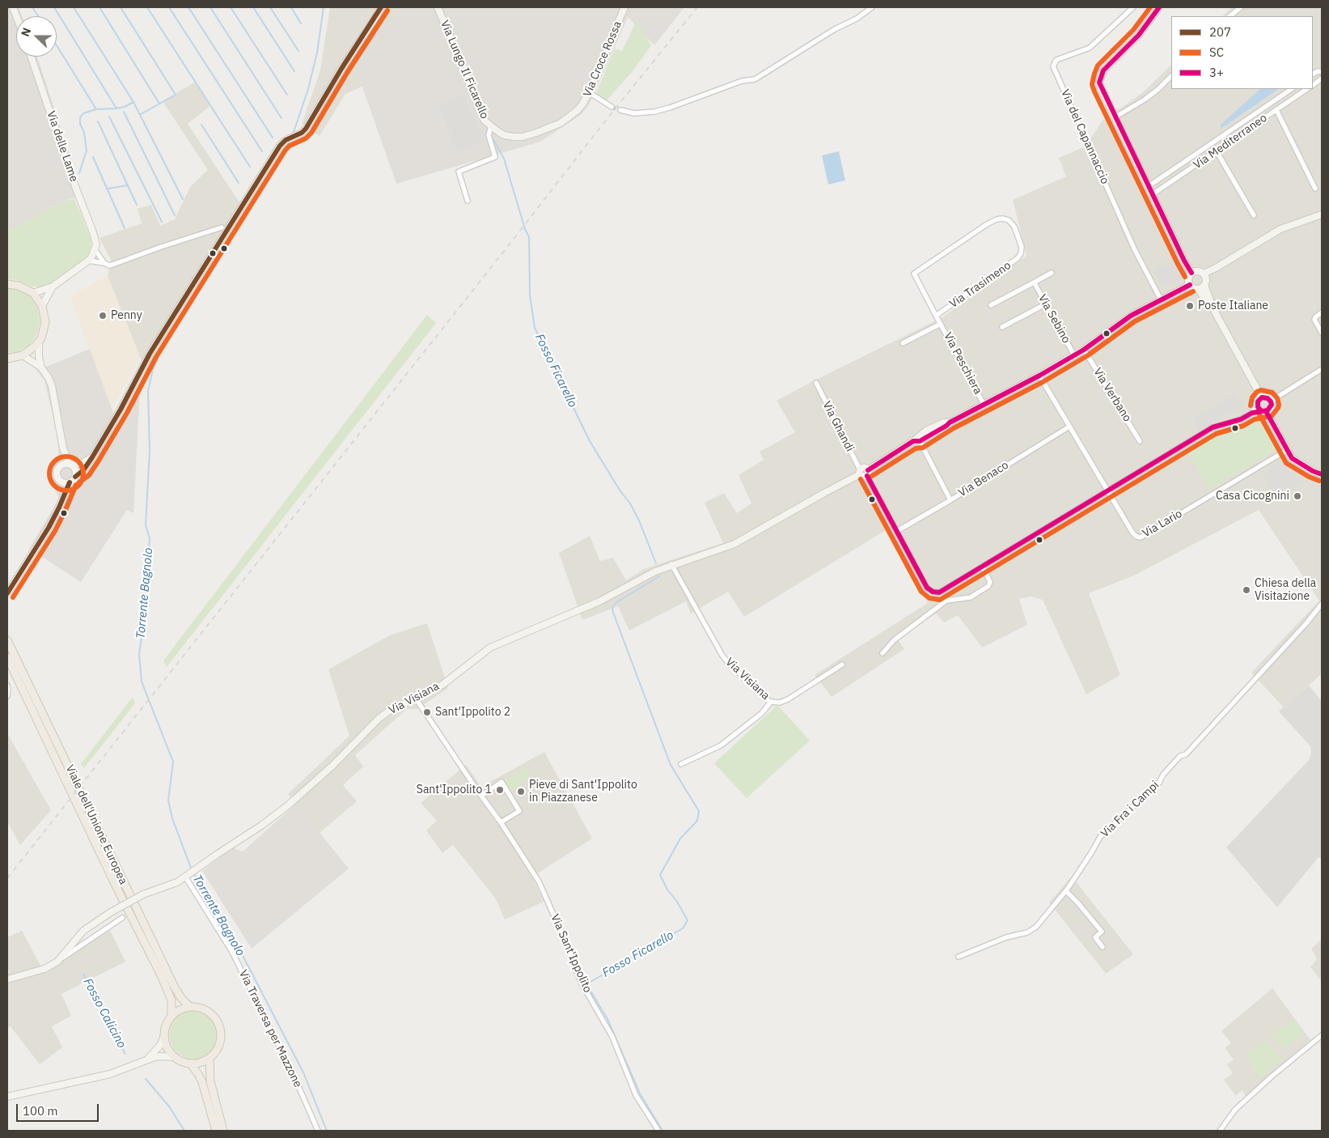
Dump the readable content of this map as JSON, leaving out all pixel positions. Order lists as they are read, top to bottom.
{
  "streets": {
    "main road": ["Viale dell'Unione Europea"],
    "street": [
      "Via Croce Rossa",
      "Via Lungo Il Ficarello",
      "Via del Capannaccio",
      "Via Mediterraneo",
      "Via delle Lame",
      "Via Trasimeno",
      "Via Sebino",
      "Via Peschiera",
      "Via Verbano",
      "Via Ghandi",
      "Via Benaco",
      "Via Lario",
      "Via Visiana",
      "Via Fra i Campi",
      "Via Sant'Ippolito",
      "Via Traversa per Mazzone"
    ]
  },
  "crossings": [
    ["Via Croce Rossa", "Via Lungo Il Ficarello"],
    ["Via Trasimeno", "Via Peschiera"],
    ["Via Ghandi", "Via Visiana"],
    ["Via Benaco", "Via Lario"],
    ["Via Visiana", "Via Traversa per Mazzone"]
  ],
  "water": ["Fosso Ficarello", "Torrente Bagnolo", "Fosso Calicino"],
  "places": [
    "Poste Italiane",
    "Penny",
    "Casa Cicognini",
    "Chiesa della Visitazione",
    "Sant'Ippolito 2",
    "Sant'Ippolito 1",
    "Pieve di Sant'Ippolito in Piazzanese"
  ],
  "lines": ["transit line 207", "transit line SC", "transit line 3+"],
  "legend": ["207", "SC", "3+"],
  "scale_bar": "100 m",
  "north": "left"
}
